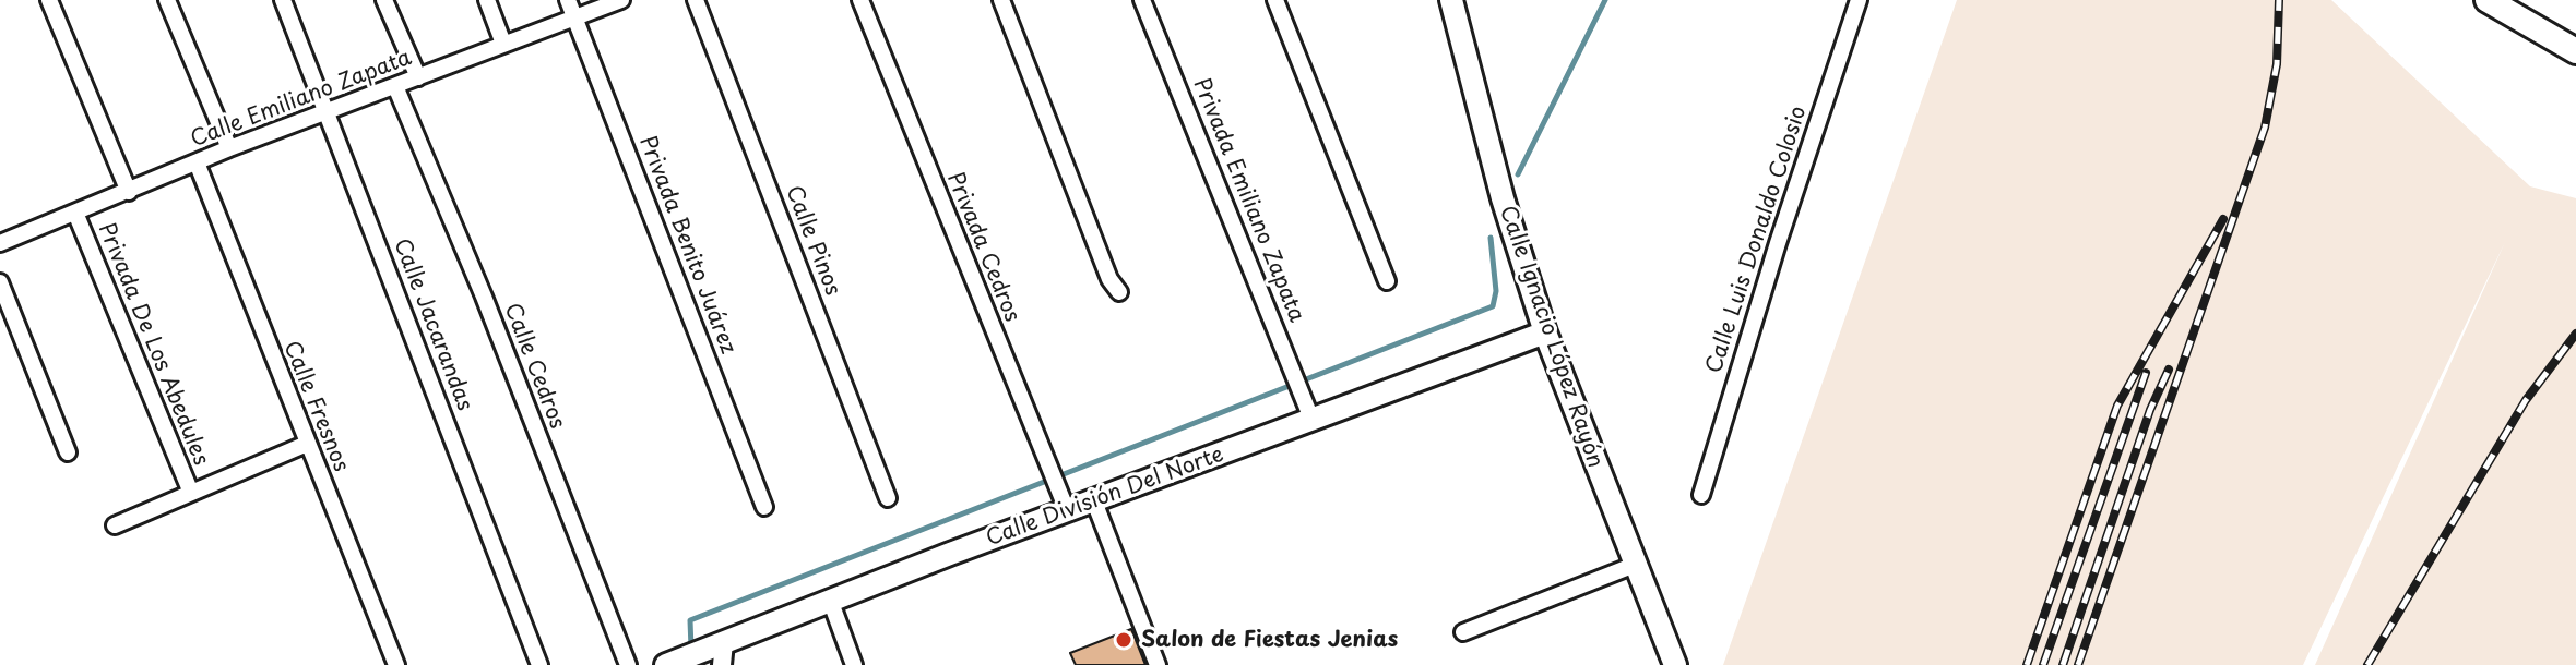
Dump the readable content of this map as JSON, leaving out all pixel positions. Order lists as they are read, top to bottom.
{
  "streets": {
    "main road": ["Calle Ignacio López Rayón", "Calle División Del Norte"],
    "street": [
      "Calle Emiliano Zapata",
      "Privada Emiliano Zapata",
      "Calle Luis Donaldo Colosio",
      "Calle Pinos",
      "Privada Benito Juárez",
      "Privada Cedros",
      "Calle Jacarandas",
      "Privada De Los Abedules",
      "Calle Cedros",
      "Calle Fresnos"
    ]
  },
  "crossings": [
    ["Calle Emiliano Zapata", "Privada Benito Juárez"],
    ["Calle Emiliano Zapata", "Calle Jacarandas"],
    ["Calle Emiliano Zapata", "Privada De Los Abedules"],
    ["Calle Emiliano Zapata", "Calle Cedros"],
    ["Calle Emiliano Zapata", "Calle Fresnos"],
    ["Privada Emiliano Zapata", "Calle División Del Norte"],
    ["Privada Cedros", "Calle División Del Norte"],
    ["Calle Ignacio López Rayón", "Calle División Del Norte"]
  ],
  "places": ["Salon de Fiestas Jenias"]
}
